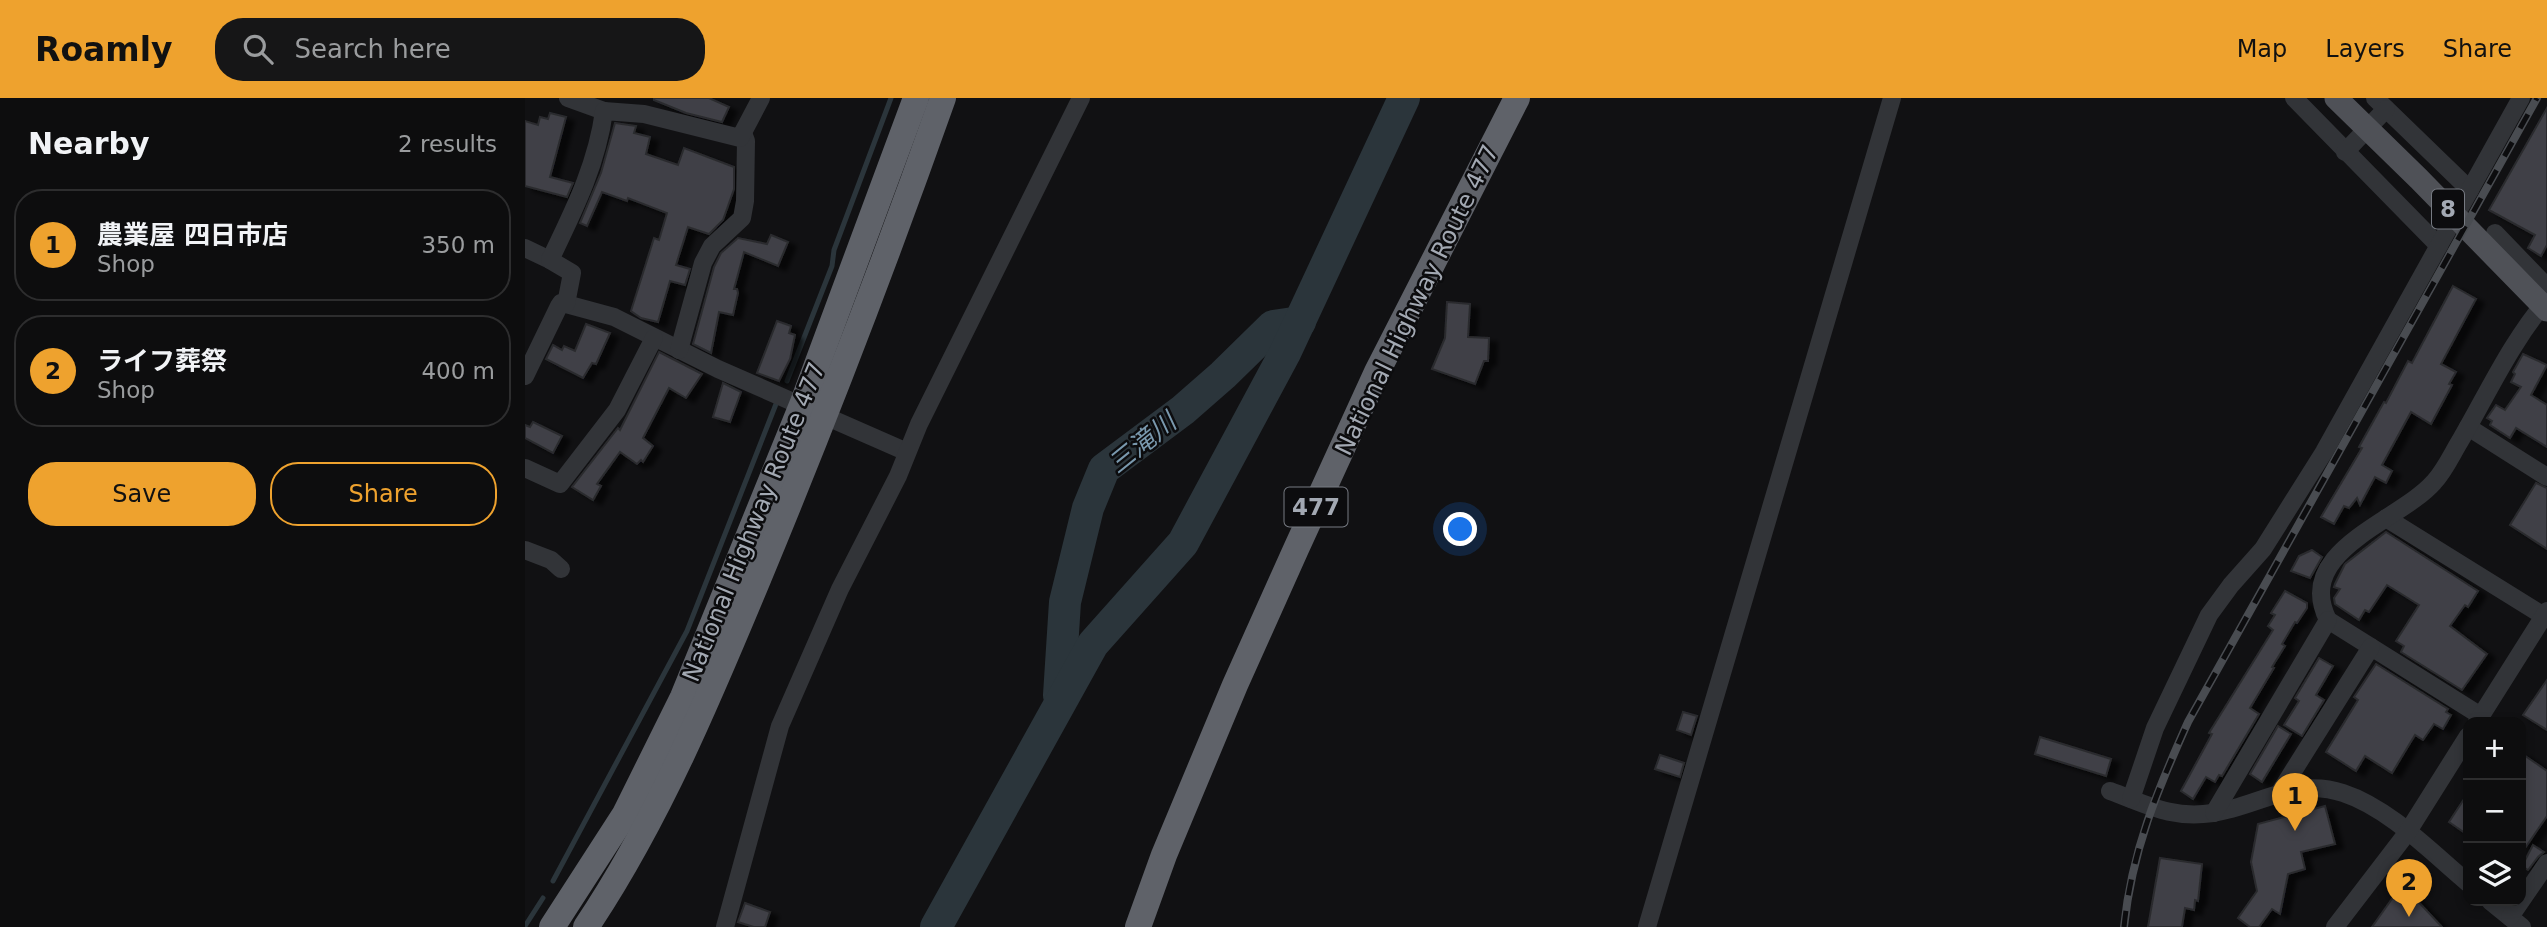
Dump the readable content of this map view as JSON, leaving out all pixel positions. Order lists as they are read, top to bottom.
{
  "streets": {
    "highway": ["National Highway Route 477", "477"],
    "main road": ["8"]
  },
  "water": ["三滝川"],
  "page": {
    "header": "Roamly",
    "search": "Search here",
    "nav": ["Map", "Layers", "Share"],
    "heading": ["Nearby", "2 results"],
    "list": [
      {
        "mark": "1",
        "name": "農業屋 四日市店",
        "note": "Shop",
        "value": "350 m"
      },
      {
        "mark": "2",
        "name": "ライフ葬祭",
        "note": "Shop",
        "value": "400 m"
      }
    ],
    "buttons": ["Save", "Share"],
    "map_buttons": ["+", "−"],
    "pins": ["1", "2"]
  }
}
